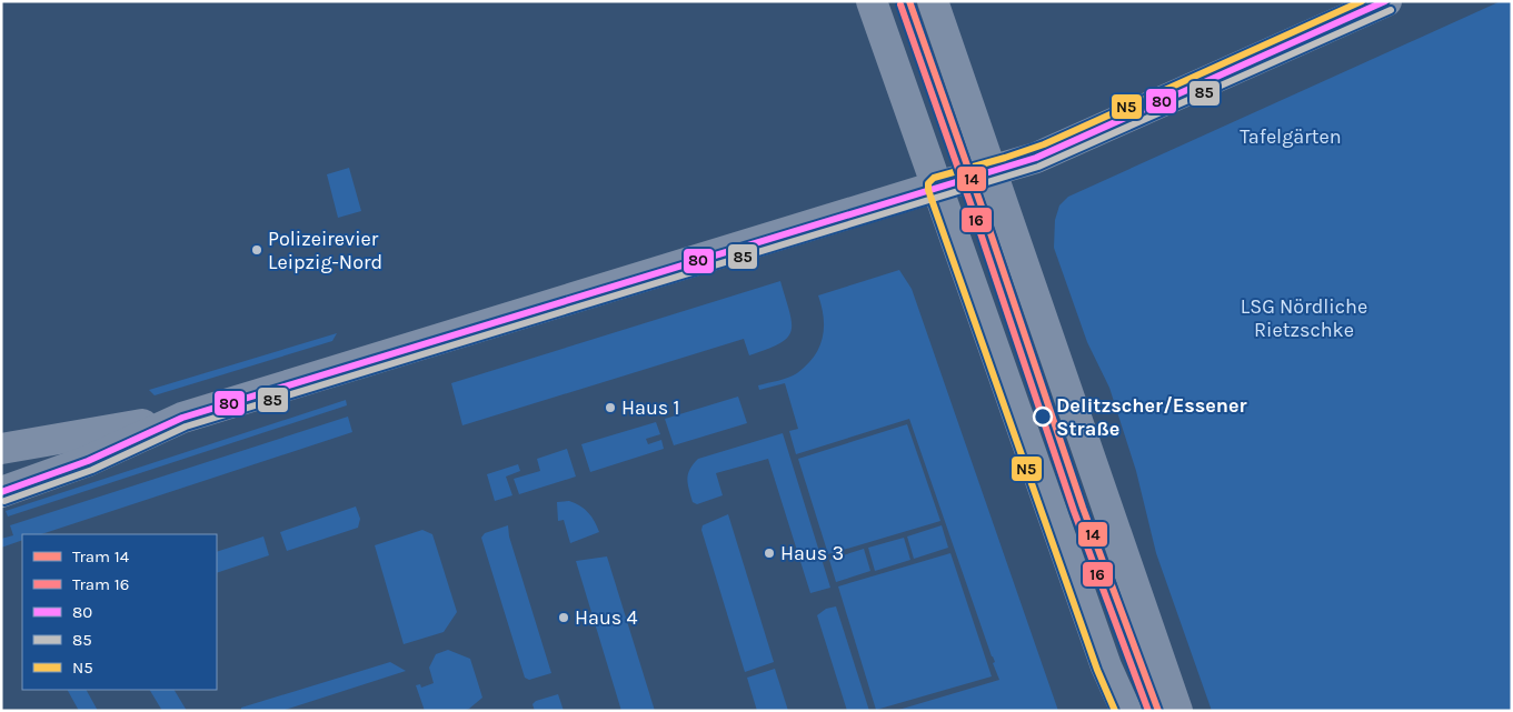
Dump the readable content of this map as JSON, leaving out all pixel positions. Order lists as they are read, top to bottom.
{
  "parks": ["Tafelgärten", "LSG Nördliche Rietzschke"],
  "places": [
    "Polizeirevier Leipzig-Nord",
    "Haus 1",
    "Delitzscher/Essener Straße",
    "Haus 3",
    "Haus 4"
  ],
  "lines": [
    "tram line 14",
    "transit line 80",
    "transit line N5",
    "tram line 16",
    "transit line 85"
  ],
  "legend": [
    "Tram 14",
    "Tram 16",
    "80",
    "85",
    "N5"
  ]
}
